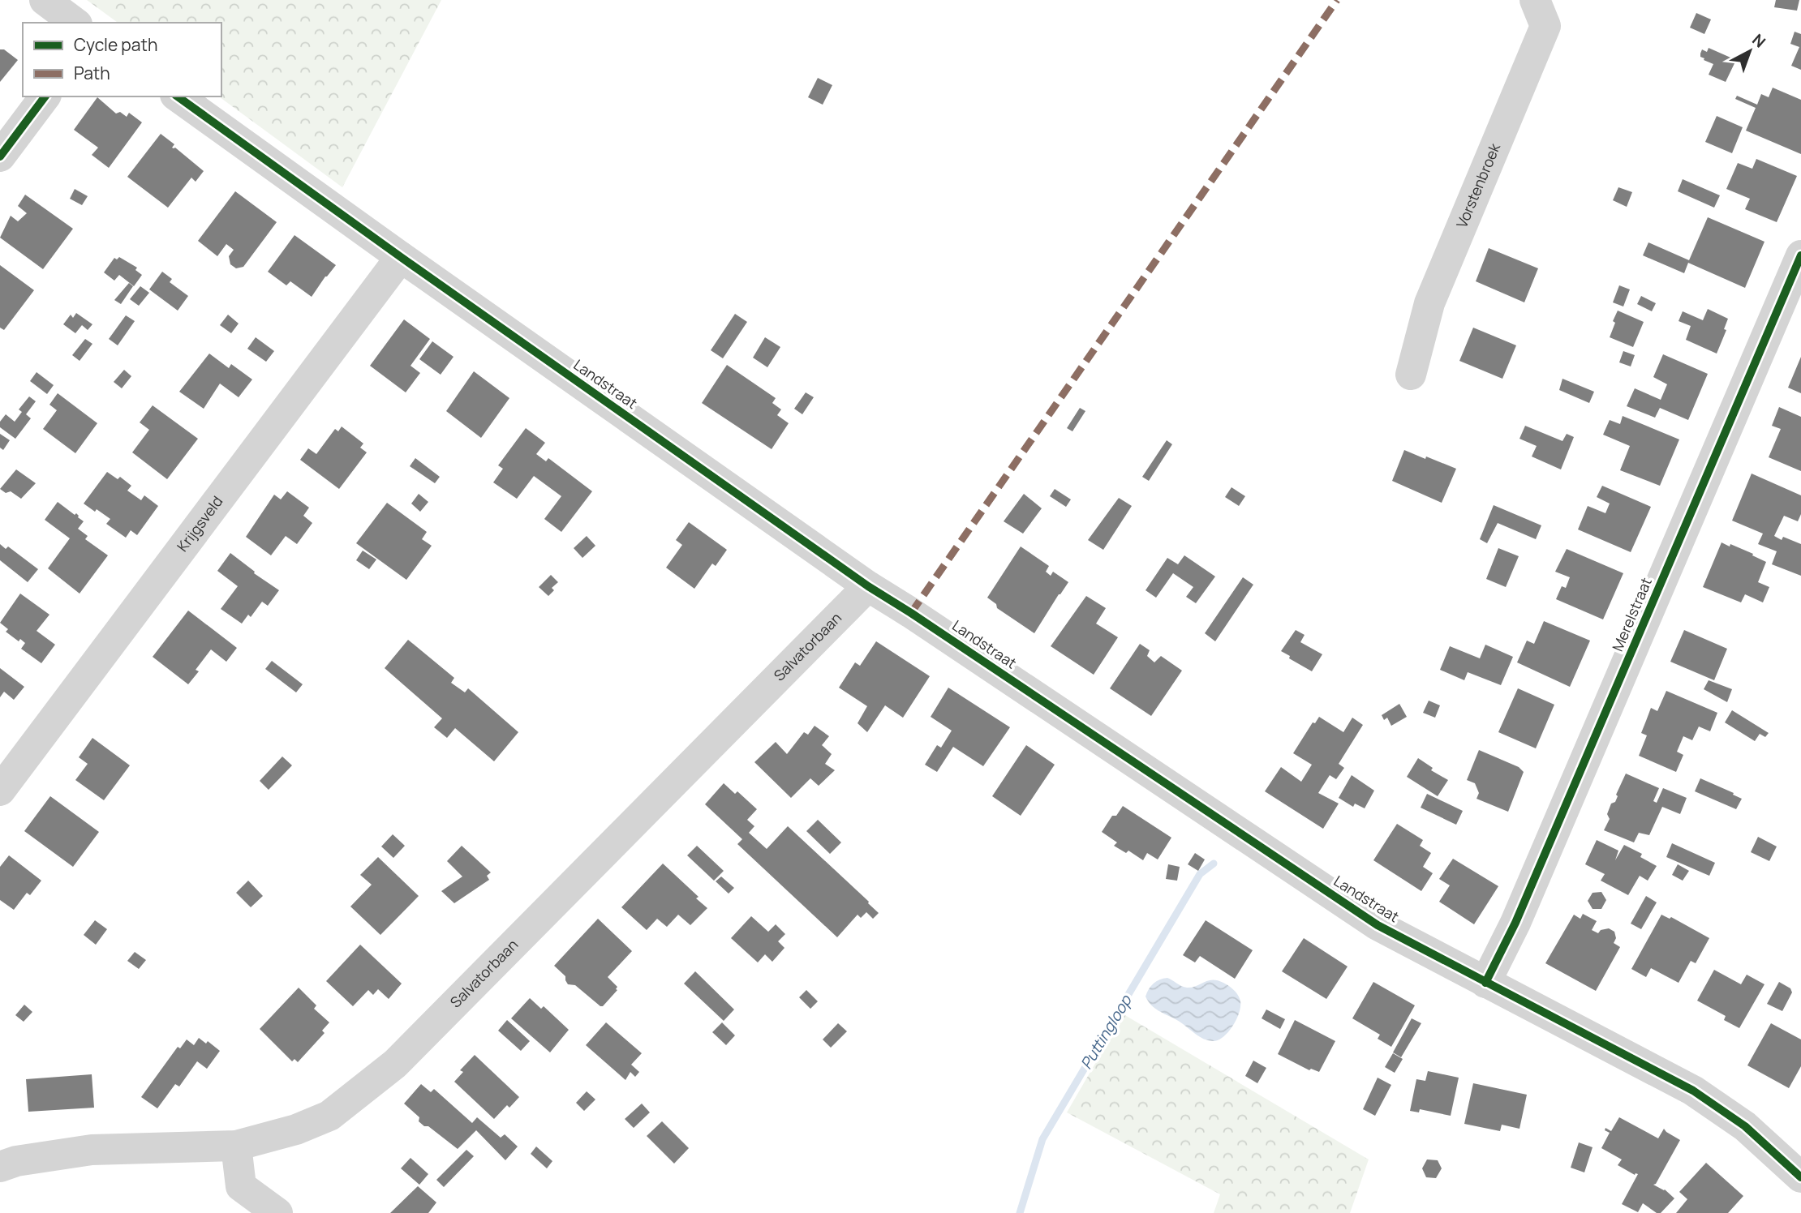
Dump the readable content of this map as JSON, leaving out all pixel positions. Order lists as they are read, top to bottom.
{
  "streets": {
    "street": [
      "Vorstenbroek",
      "Landstraat",
      "Krijgsveld",
      "Merelstraat",
      "Salvatorbaan"
    ]
  },
  "crossings": [
    ["Landstraat", "Krijgsveld"],
    ["Landstraat", "Merelstraat"],
    ["Landstraat", "Salvatorbaan"]
  ],
  "water": ["Puttingloop"],
  "legend": ["Cycle path", "Path"],
  "north": "top right"
}
